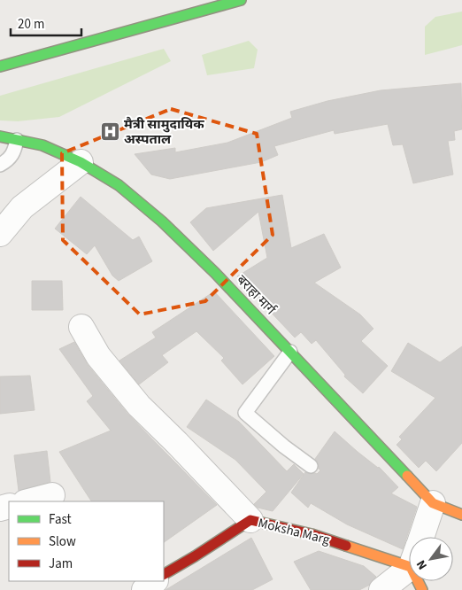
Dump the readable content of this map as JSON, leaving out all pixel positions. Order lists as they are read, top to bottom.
{
  "streets": {
    "main road": ["बराहा मार्ग", "Moksha Marg"]
  },
  "places": {
    "hospital": ["मैत्री सामुदायिक अस्पताल"]
  },
  "legend": ["Fast", "Slow", "Jam"],
  "scale_bar": "20 m",
  "north": "bottom left"
}
